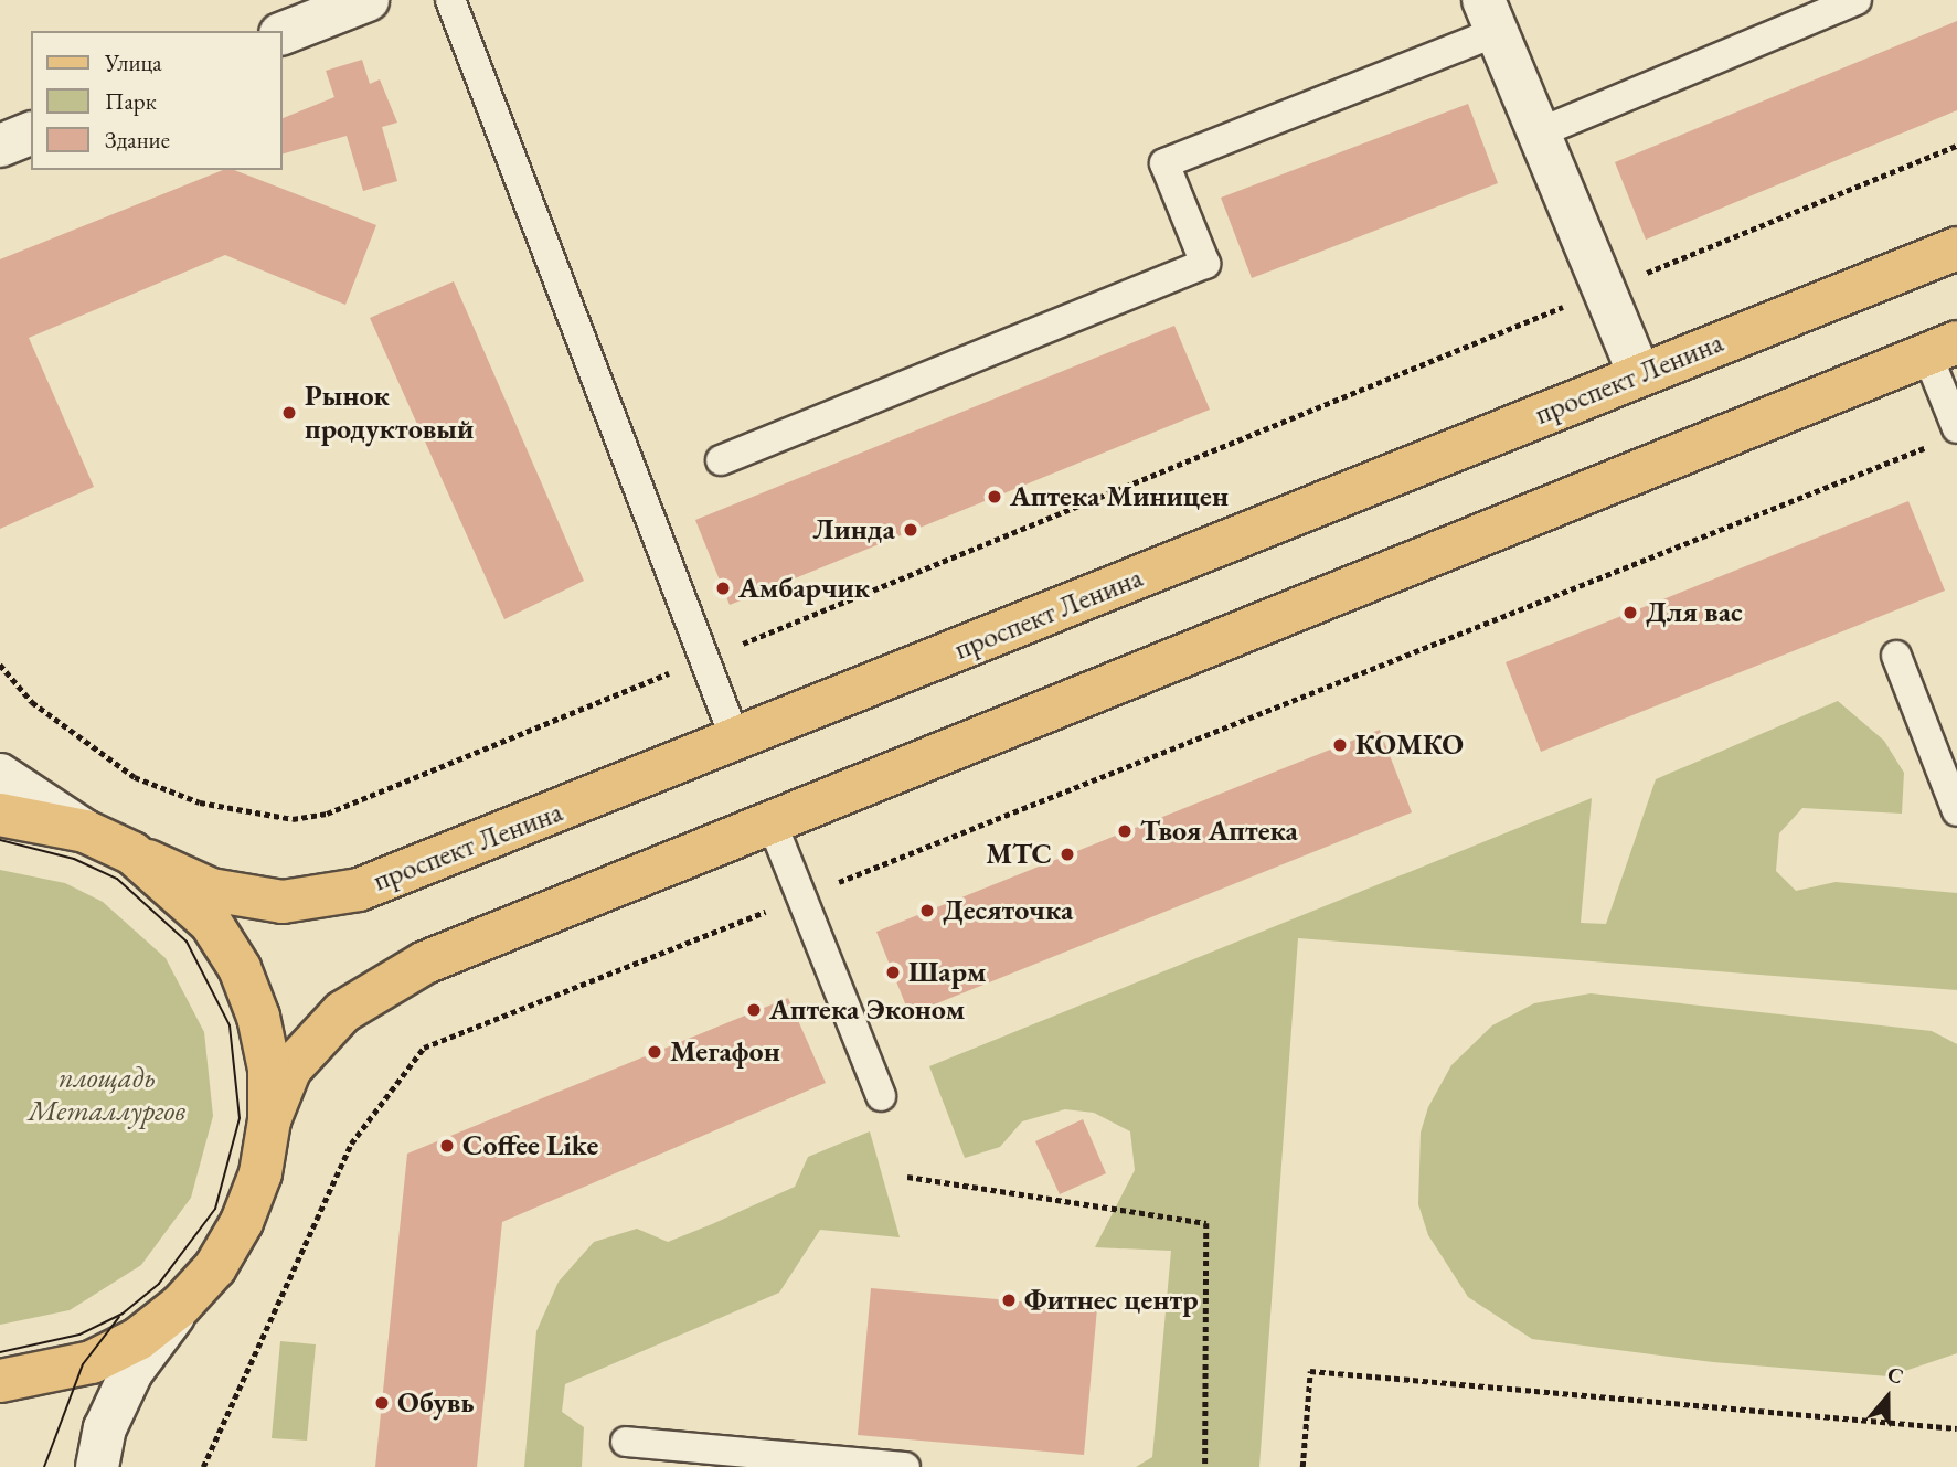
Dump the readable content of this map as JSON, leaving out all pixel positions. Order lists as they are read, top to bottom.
{
  "streets": {
    "main road": ["проспект Ленина"]
  },
  "parks": ["площадь Металлургов"],
  "places": [
    "Рынок продуктовый",
    "Аптека Миницен",
    "Линда",
    "Амбарчик",
    "Для вас",
    "КОМКО",
    "Твоя Аптека",
    "МТС",
    "Десяточка",
    "Шарм",
    "Аптека Эконом",
    "Мегафон",
    "Coffee Like",
    "Фитнес центр",
    "Обувь"
  ],
  "legend": ["Улица", "Парк", "Здание"],
  "north": "top"
}
